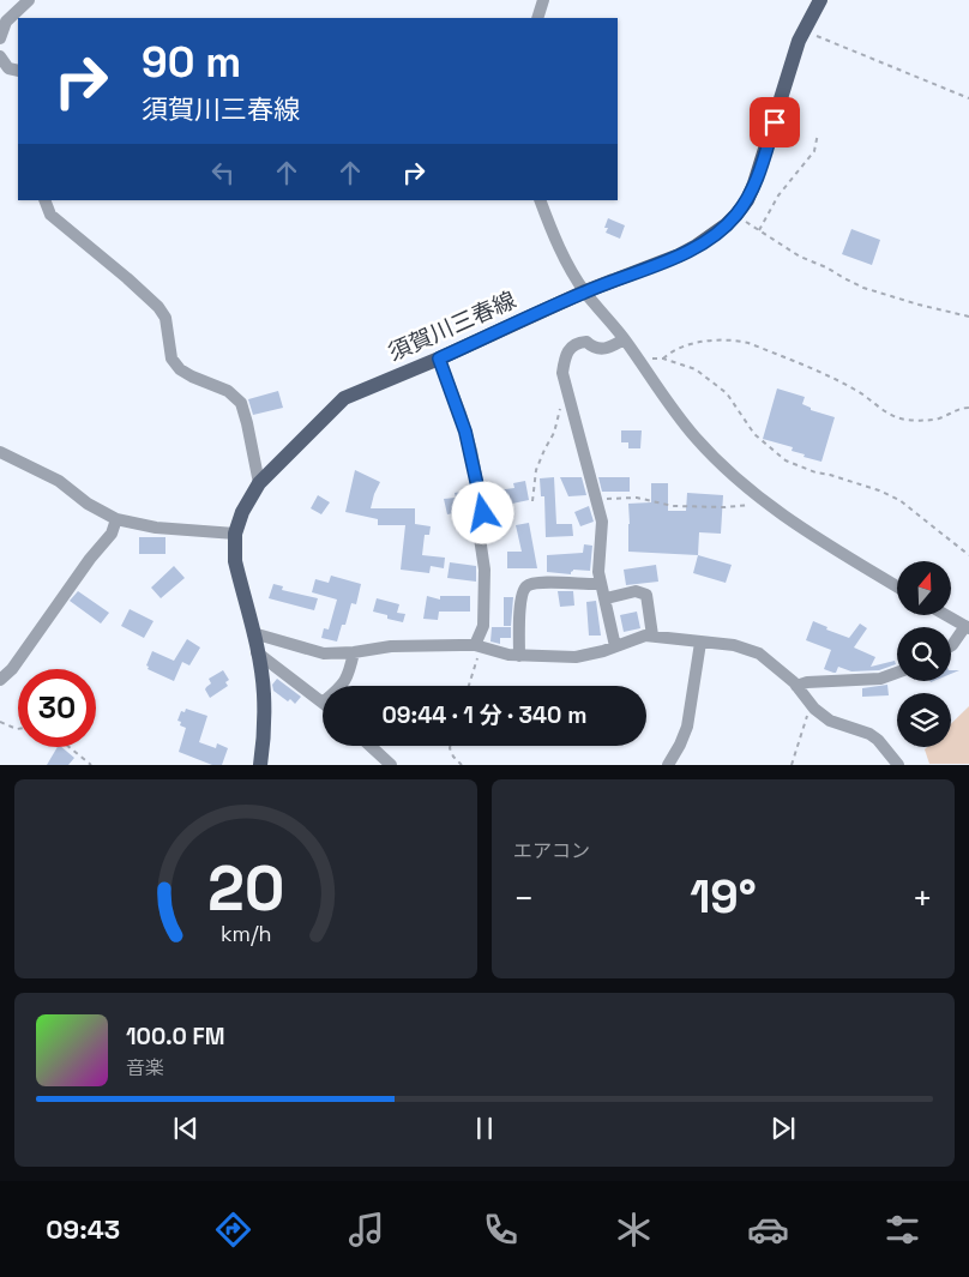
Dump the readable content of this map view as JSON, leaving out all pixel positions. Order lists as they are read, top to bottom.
{
  "streets": {
    "main road": ["須賀川三春線"]
  },
  "north": "top",
  "page": {
    "turn": ["90 m", "須賀川三春線"],
    "limit": "30",
    "trip": "09:44 · 1 分 · 340 m",
    "tile": "エアコン",
    "heat": ["−", "19°", "+"],
    "song": ["100.0 FM", "音楽"],
    "tabs": "09:43",
    "gauge": ["20", "km/h"]
  }
}
